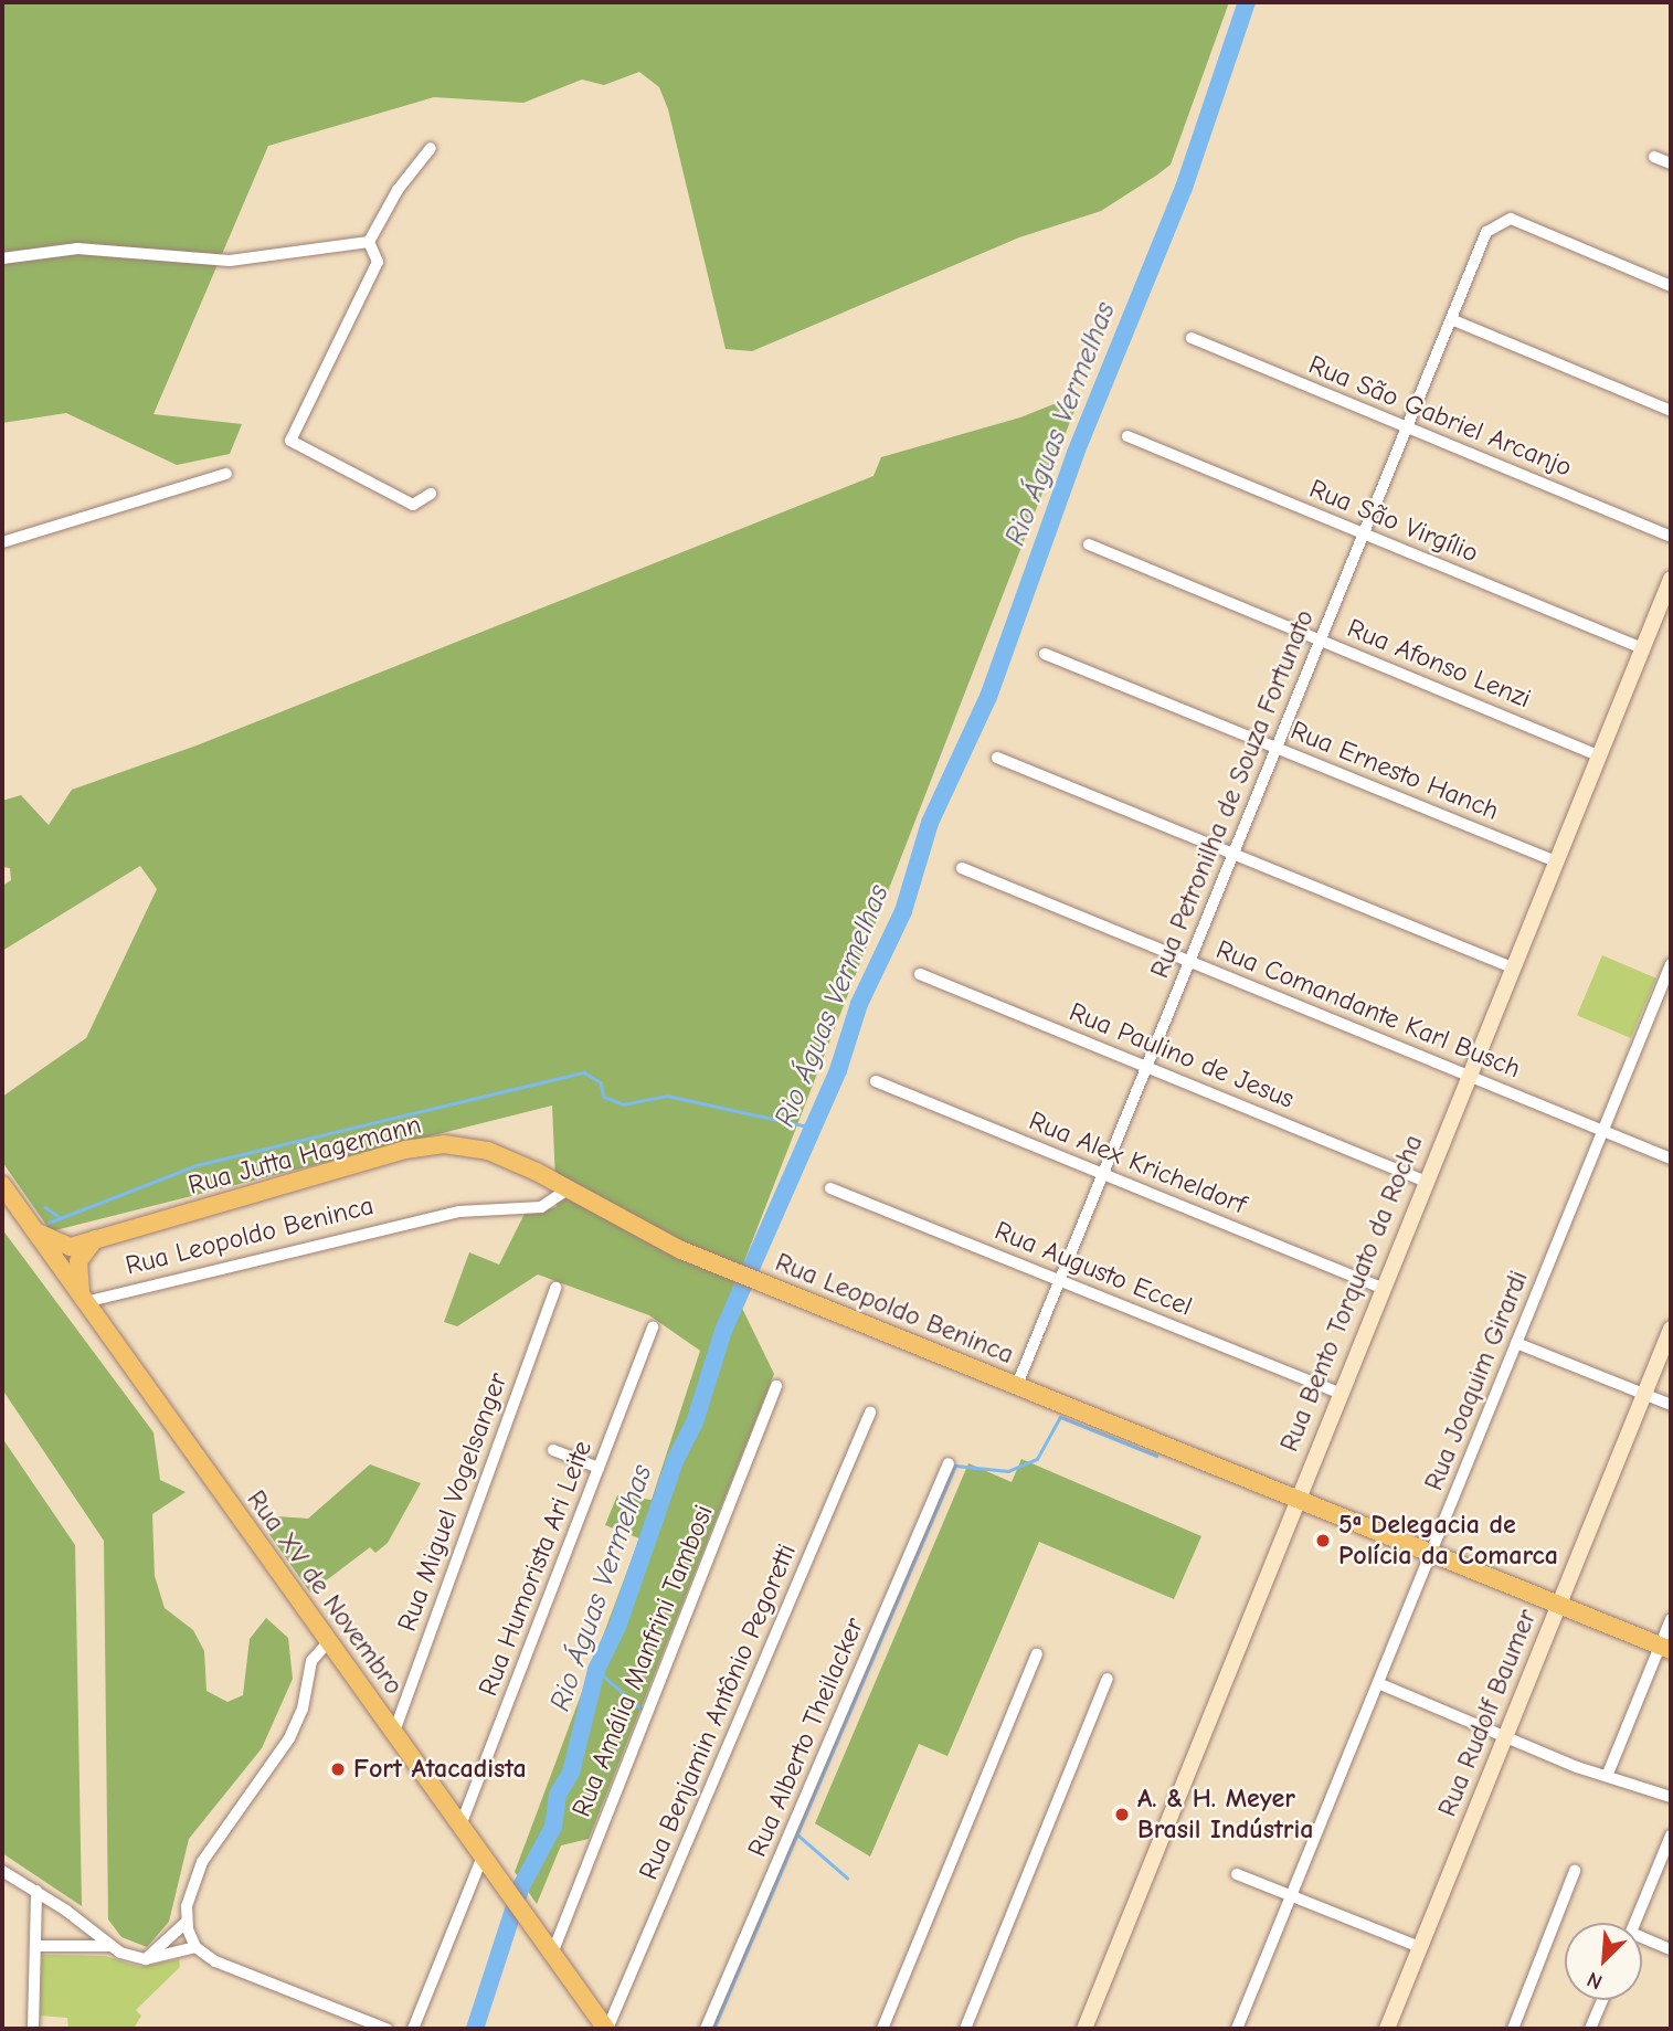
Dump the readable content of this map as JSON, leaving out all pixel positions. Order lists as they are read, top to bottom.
{
  "streets": {
    "main road": ["Rua Jutta Hagemann", "Rua Leopoldo Beninca", "Rua XV de Novembro"],
    "street": [
      "Rua São Gabriel Arcanjo",
      "Rua São Virgílio",
      "Rua Afonso Lenzi",
      "Rua Ernesto Hanch",
      "Rua Petronilha de Souza Fortunato",
      "Rua Comandante Karl Busch",
      "Rua Paulino de Jesus",
      "Rua Alex Kricheldorf",
      "Rua Augusto Eccel",
      "Rua Bento Torquato da Rocha",
      "Rua Joaquim Girardi",
      "Rua Miguel Vogelsanger",
      "Rua Humorista Ari Leite",
      "Rua Amália Manfrini Tambosi",
      "Rua Benjamin Antônio Pegoretti",
      "Rua Rudolf Baumer",
      "Rua Alberto Theilacker"
    ]
  },
  "crossings": [
    ["Rua São Gabriel Arcanjo", "Rua Petronilha de Souza Fortunato"],
    ["Rua São Virgílio", "Rua Petronilha de Souza Fortunato"],
    ["Rua São Virgílio", "Rua Bento Torquato da Rocha"],
    ["Rua Afonso Lenzi", "Rua Petronilha de Souza Fortunato"],
    ["Rua Afonso Lenzi", "Rua Bento Torquato da Rocha"],
    ["Rua Ernesto Hanch", "Rua Petronilha de Souza Fortunato"],
    ["Rua Ernesto Hanch", "Rua Bento Torquato da Rocha"],
    ["Rua Petronilha de Souza Fortunato", "Rua Comandante Karl Busch"],
    ["Rua Petronilha de Souza Fortunato", "Rua Paulino de Jesus"],
    ["Rua Petronilha de Souza Fortunato", "Rua Alex Kricheldorf"],
    ["Rua Petronilha de Souza Fortunato", "Rua Leopoldo Beninca"],
    ["Rua Petronilha de Souza Fortunato", "Rua Augusto Eccel"],
    ["Rua Comandante Karl Busch", "Rua Bento Torquato da Rocha"],
    ["Rua Comandante Karl Busch", "Rua Joaquim Girardi"],
    ["Rua Paulino de Jesus", "Rua Bento Torquato da Rocha"],
    ["Rua Jutta Hagemann", "Rua Leopoldo Beninca"],
    ["Rua Jutta Hagemann", "Rua XV de Novembro"],
    ["Rua Alex Kricheldorf", "Rua Bento Torquato da Rocha"],
    ["Rua Leopoldo Beninca", "Rua Bento Torquato da Rocha"],
    ["Rua Leopoldo Beninca", "Rua Joaquim Girardi"],
    ["Rua Leopoldo Beninca", "Rua XV de Novembro"],
    ["Rua Leopoldo Beninca", "Rua Rudolf Baumer"],
    ["Rua Augusto Eccel", "Rua Bento Torquato da Rocha"],
    ["Rua Miguel Vogelsanger", "Rua XV de Novembro"],
    ["Rua Humorista Ari Leite", "Rua XV de Novembro"],
    ["Rua XV de Novembro", "Rua Amália Manfrini Tambosi"],
    ["Rua XV de Novembro", "Rua Benjamin Antônio Pegoretti"]
  ],
  "water": ["Rio Águas Vermelhas"],
  "places": ["5ª Delegacia de Polícia da Comarca", "Fort Atacadista", "A. & H. Meyer Brasil Indústria"],
  "north": "bottom left"
}
